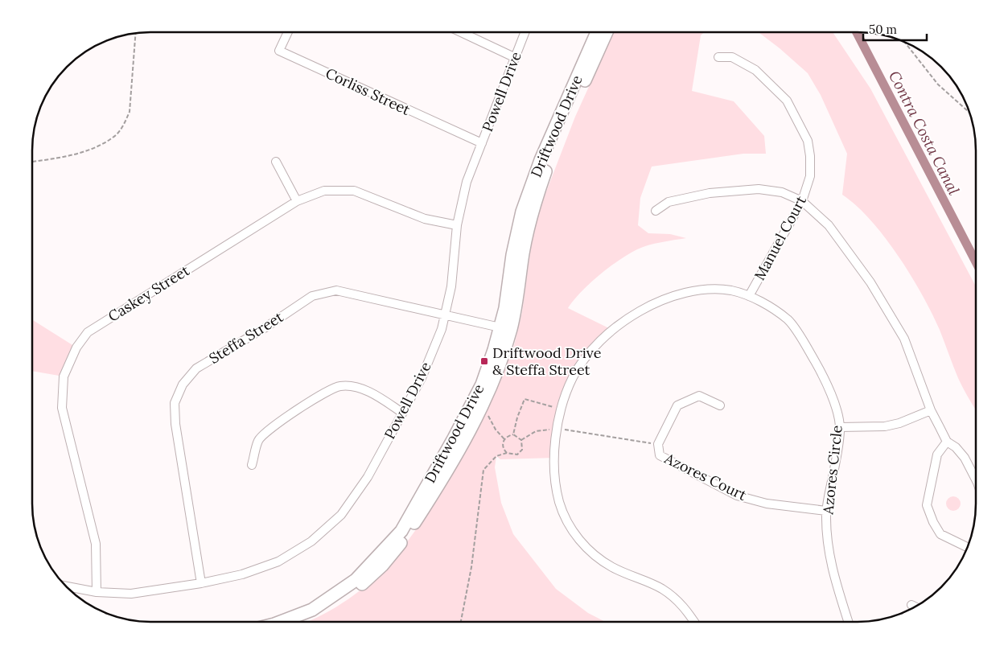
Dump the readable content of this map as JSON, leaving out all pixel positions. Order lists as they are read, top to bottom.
{
  "streets": {
    "street": [
      "Corliss Street",
      "Powell Drive",
      "Driftwood Drive",
      "Manuel Court",
      "Caskey Street",
      "Steffa Street",
      "Azores Circle",
      "Azores Court"
    ]
  },
  "crossings": [
    ["Corliss Street", "Powell Drive"],
    ["Powell Drive", "Caskey Street"],
    ["Powell Drive", "Steffa Street"],
    ["Driftwood Drive", "Steffa Street"],
    ["Manuel Court", "Azores Circle"],
    ["Azores Circle", "Azores Court"]
  ],
  "water": ["Contra Costa Canal"],
  "places": {
    "transit": ["Driftwood Drive & Steffa Street"]
  },
  "scale_bar": "50 m"
}
